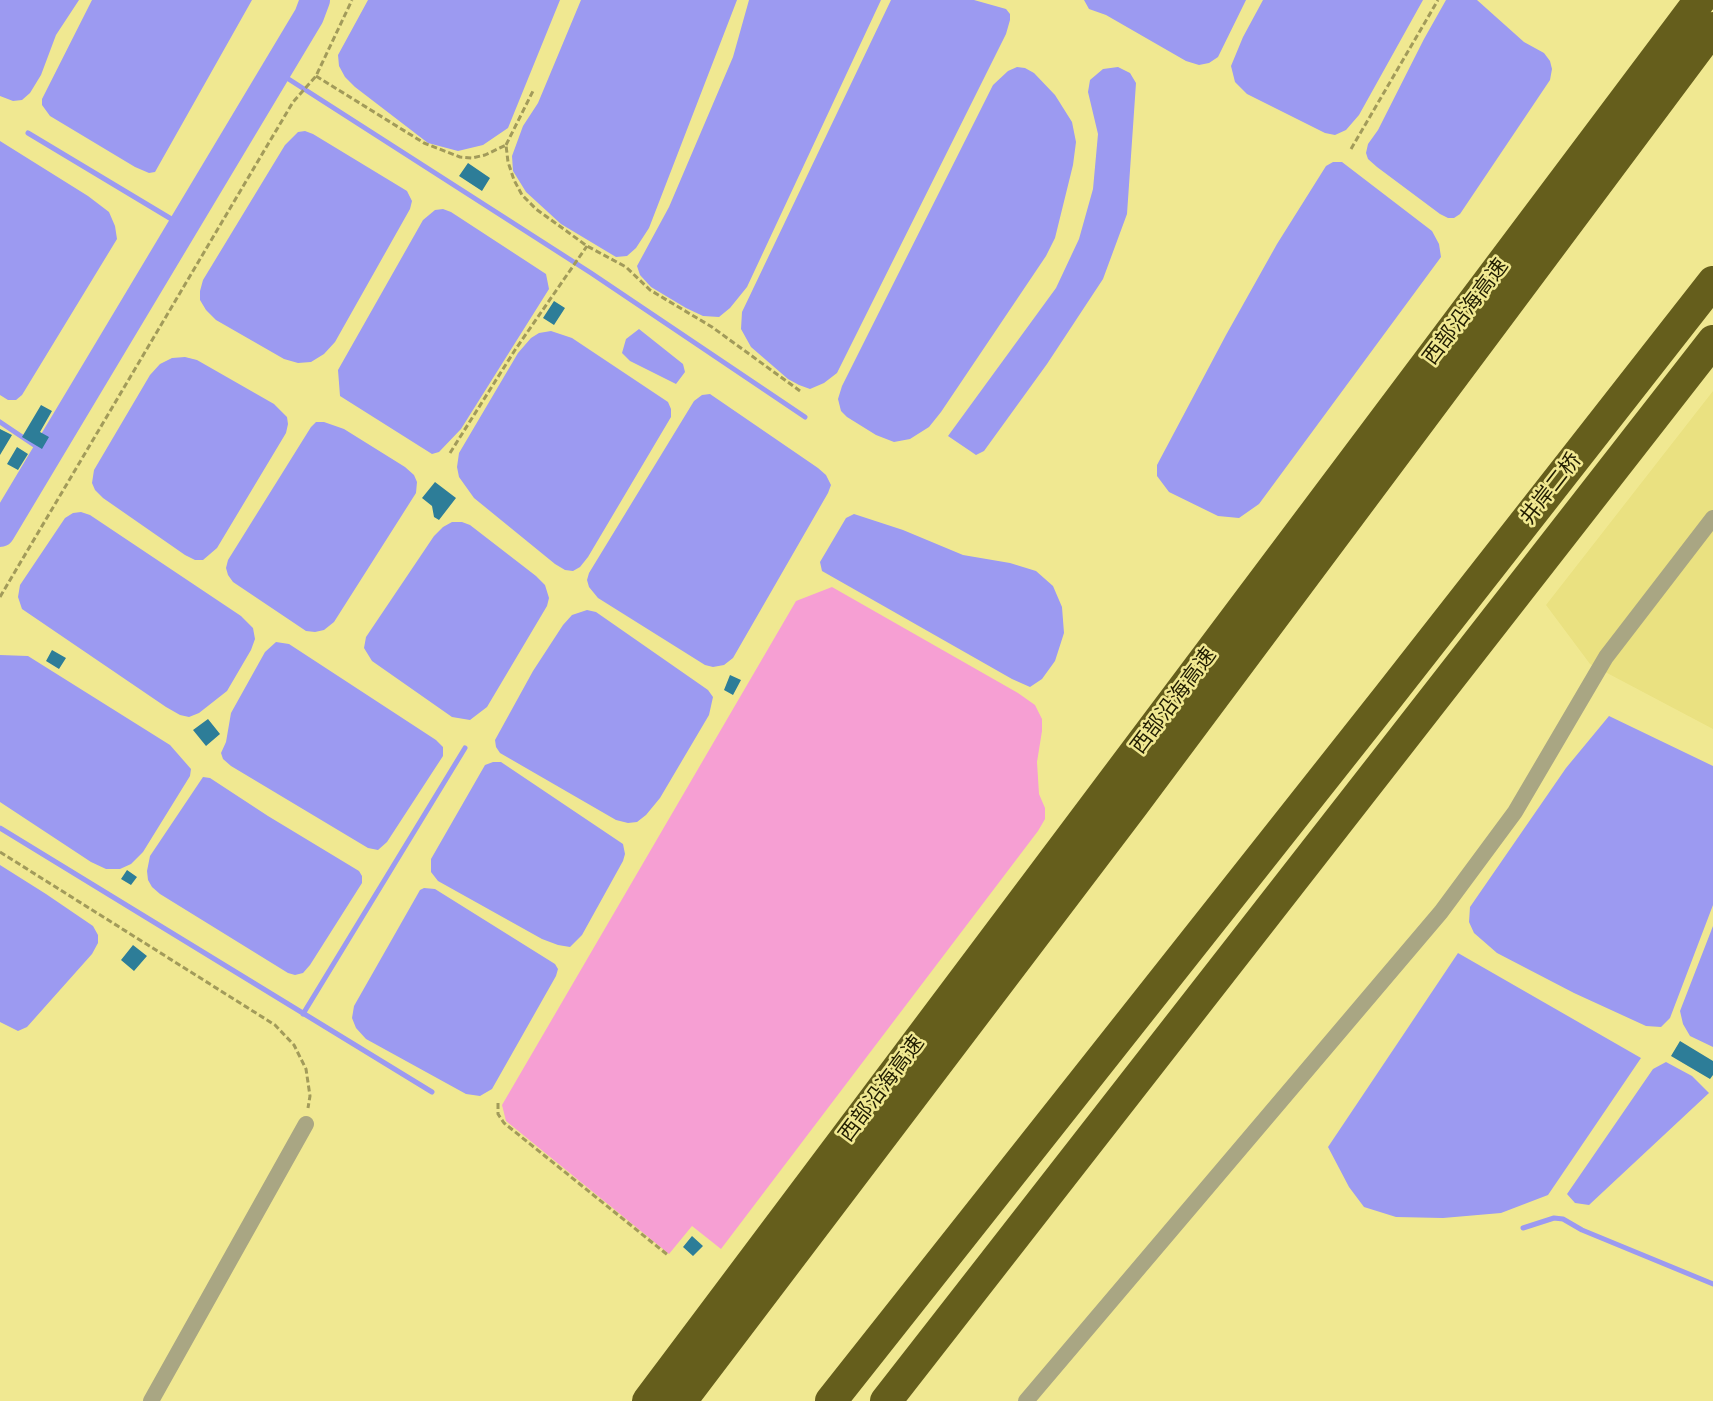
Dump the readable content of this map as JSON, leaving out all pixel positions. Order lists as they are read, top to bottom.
{
  "streets": {
    "highway": ["西部沿海高速", "井岸二桥"]
  }
}
